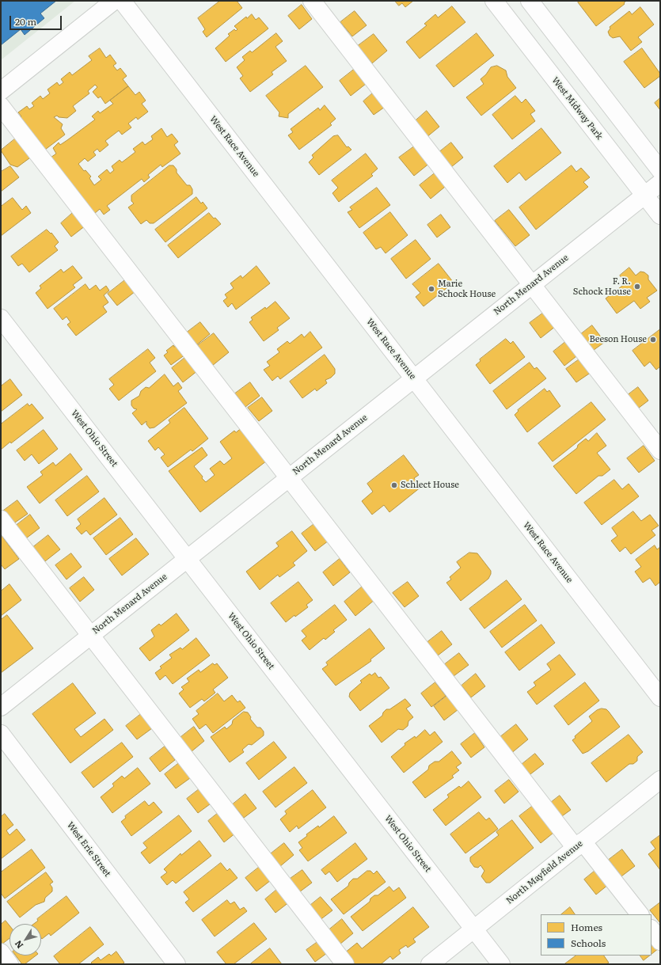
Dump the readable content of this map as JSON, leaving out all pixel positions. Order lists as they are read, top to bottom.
{
  "streets": {
    "street": [
      "West Midway Park",
      "West Race Avenue",
      "North Menard Avenue",
      "West Ohio Street",
      "West Erie Street",
      "North Mayfield Avenue"
    ]
  },
  "crossings": [
    ["West Midway Park", "North Menard Avenue"],
    ["West Race Avenue", "North Menard Avenue"],
    ["North Menard Avenue", "West Ohio Street"],
    ["West Ohio Street", "North Mayfield Avenue"]
  ],
  "places": [
    "F. R. Schock House",
    "Marie Schock House",
    "Beeson House",
    "Schlect House"
  ],
  "legend": ["Homes", "Schools"],
  "scale_bar": "20 m",
  "north": "bottom left"
}
